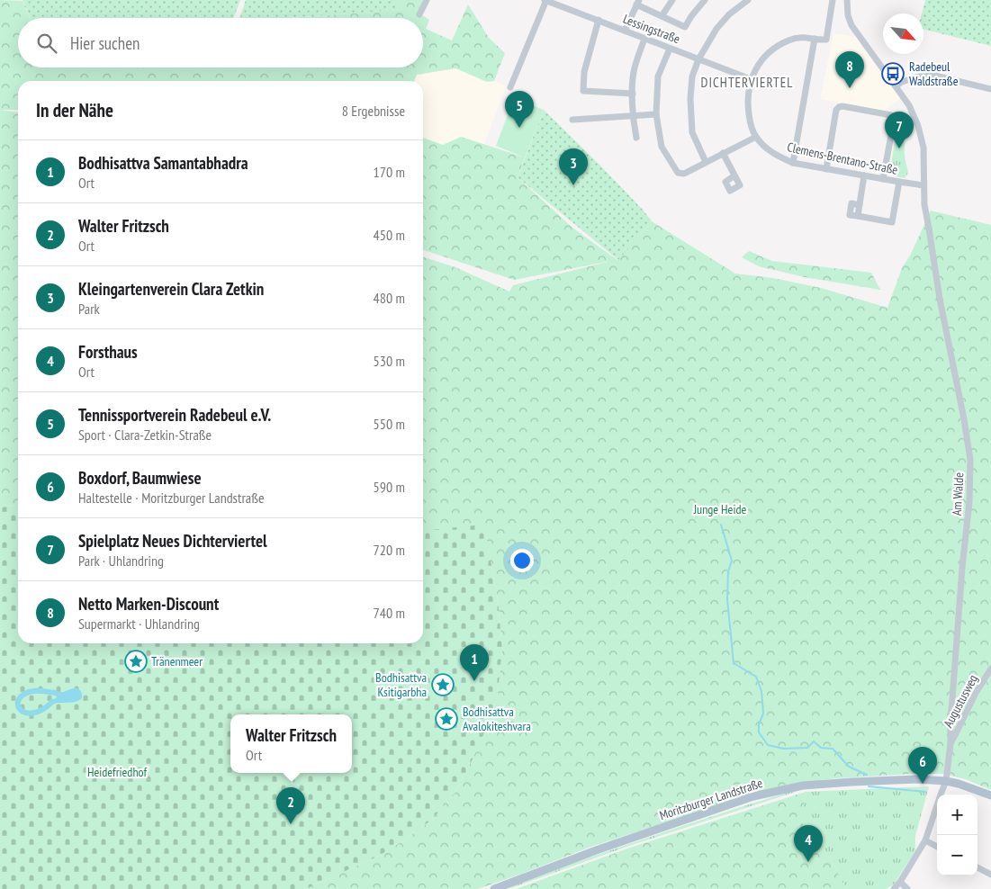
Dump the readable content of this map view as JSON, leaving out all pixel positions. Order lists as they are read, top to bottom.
{
  "streets": {
    "main road": ["Moritzburger Landstraße"],
    "street": [
      "Lessingstraße",
      "Clemens-Brentano-Straße",
      "Am Walde",
      "Augustusweg"
    ]
  },
  "crossings": [
    ["Lessingstraße", "Clemens-Brentano-Straße"],
    ["Clemens-Brentano-Straße", "Am Walde"],
    ["Am Walde", "Augustusweg"],
    ["Am Walde", "Moritzburger Landstraße"]
  ],
  "districts": ["DICHTERVIERTEL"],
  "parks": ["Junge Heide", "Heidefriedhof"],
  "places": {
    "bus stop": ["Radebeul Waldstraße"],
    "place": ["Tränenmeer", "Bodhisattva Ksitigarbha", "Bodhisattva Avalokiteshvara"]
  },
  "north": "bottom right",
  "page": {
    "search": "Hier suchen",
    "pins": [
      "8",
      "5",
      "7",
      "3",
      "1",
      "6",
      "2",
      "4"
    ],
    "heading": ["In der Nähe", "8 Ergebnisse"],
    "list": [
      {
        "mark": "1",
        "name": "Bodhisattva Samantabhadra",
        "note": "Ort",
        "value": "170 m"
      },
      {
        "mark": "2",
        "name": "Walter Fritzsch",
        "note": "Ort",
        "value": "450 m"
      },
      {
        "mark": "3",
        "name": "Kleingartenverein Clara Zetkin",
        "note": "Park",
        "value": "480 m"
      },
      {
        "mark": "4",
        "name": "Forsthaus",
        "note": "Ort",
        "value": "530 m"
      },
      {
        "mark": "5",
        "name": "Tennissportverein Radebeul e.V.",
        "note": "Sport · Clara-Zetkin-Straße",
        "value": "550 m"
      },
      {
        "mark": "6",
        "name": "Boxdorf, Baumwiese",
        "note": "Haltestelle · Moritzburger Landstraße",
        "value": "590 m"
      },
      {
        "mark": "7",
        "name": "Spielplatz Neues Dichterviertel",
        "note": "Park · Uhlandring",
        "value": "720 m"
      },
      {
        "mark": "8",
        "name": "Netto Marken-Discount",
        "note": "Supermarkt · Uhlandring",
        "value": "740 m"
      }
    ],
    "popup": ["Walter Fritzsch", "Ort"],
    "map_buttons": ["+", "−"]
  }
}
